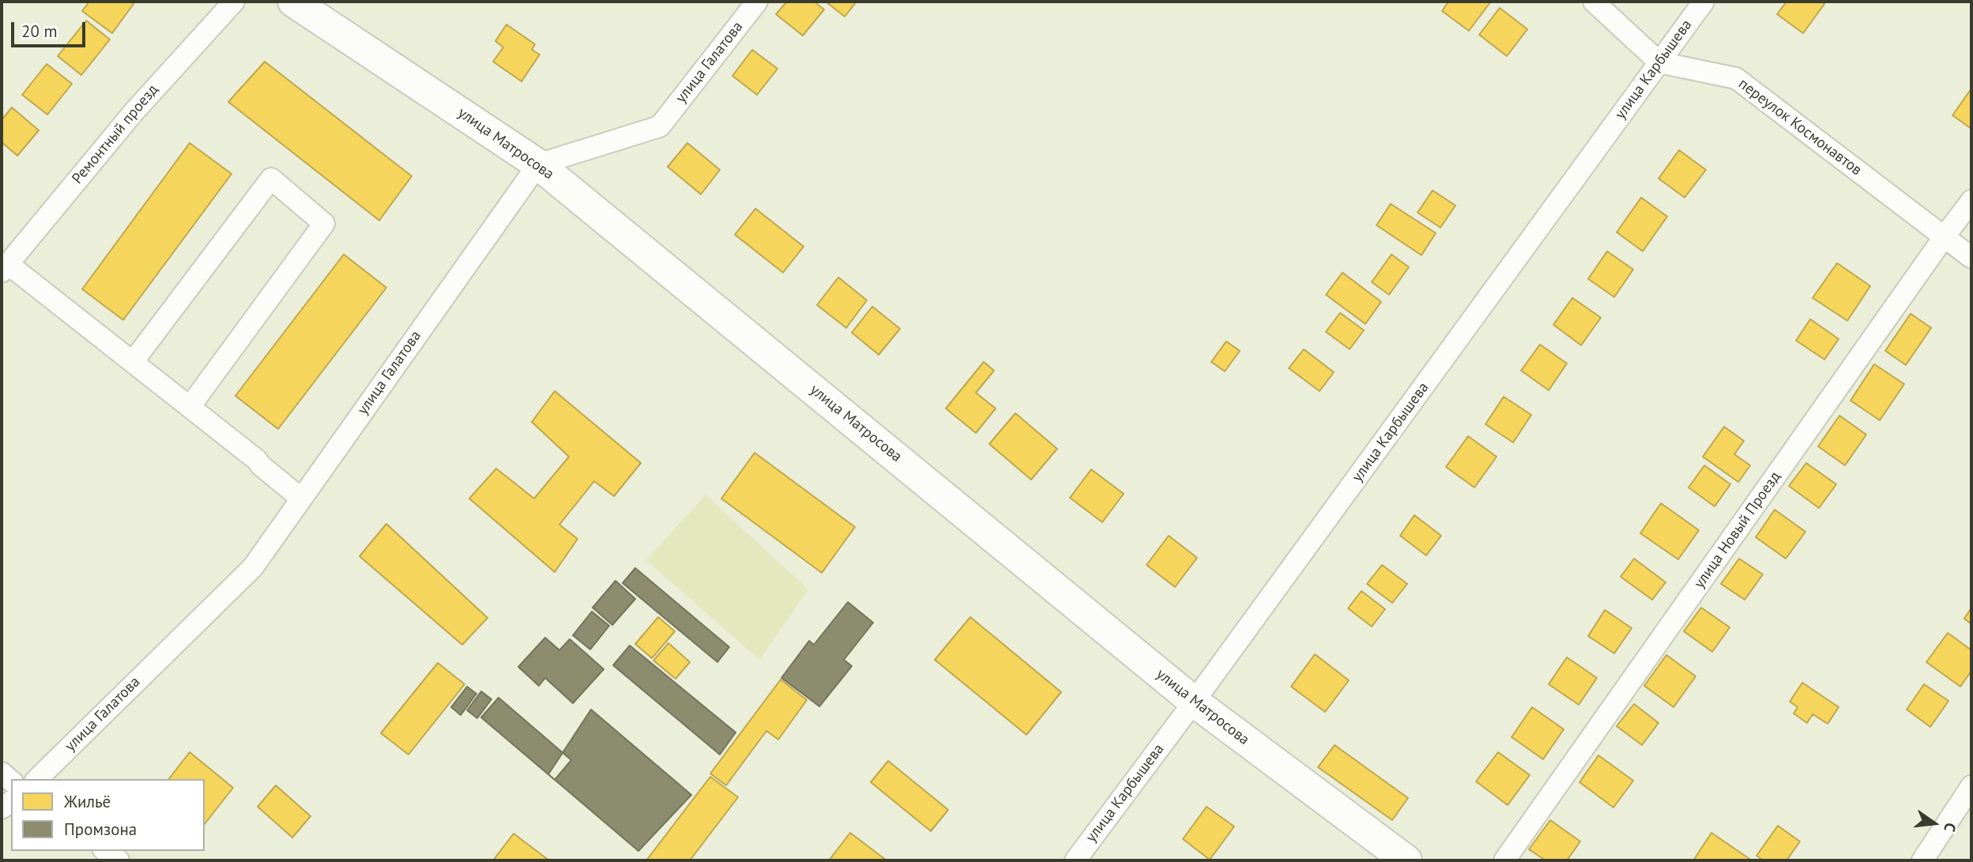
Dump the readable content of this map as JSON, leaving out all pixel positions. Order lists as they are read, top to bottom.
{
  "streets": {
    "street": [
      "улица Галатова",
      "улица Карбышева",
      "переулок Космонавтов",
      "Ремонтный проезд",
      "улица Матросова",
      "улица Новый Проезд"
    ]
  },
  "crossings": [
    ["улица Галатова", "улица Матросова"],
    ["улица Карбышева", "переулок Космонавтов"],
    ["улица Карбышева", "улица Матросова"],
    ["переулок Космонавтов", "улица Новый Проезд"]
  ],
  "legend": ["Жильё", "Промзона"],
  "scale_bar": "20 m",
  "north": "right"
}
